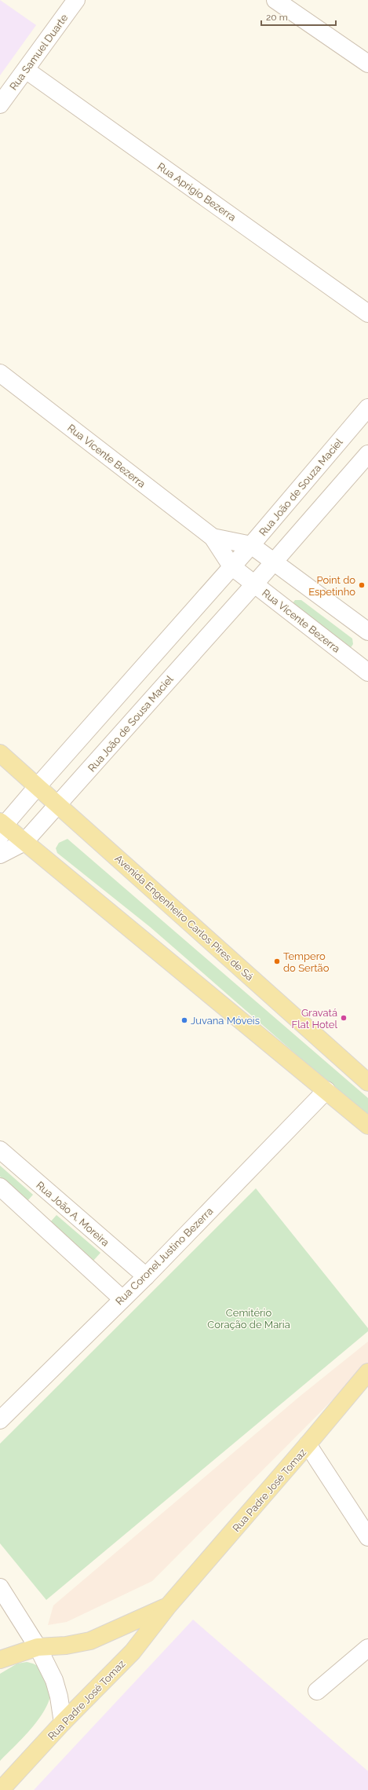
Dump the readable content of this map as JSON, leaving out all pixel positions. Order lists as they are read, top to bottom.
{
  "streets": {
    "main road": ["Avenida Engenheiro Carlos Pires de Sá", "Rua Padre José Tomaz"],
    "street": [
      "Rua Samuel Duarte",
      "Rua Aprigio Bezerra",
      "Rua Vicente Bezerra",
      "Rua João de Souza Maciel",
      "Rua João de Sousa Maciel",
      "Rua João A. Moreira",
      "Rua Coronel Justino Bezerra"
    ]
  },
  "crossings": [
    ["Rua Samuel Duarte", "Rua Aprigio Bezerra"],
    ["Rua Vicente Bezerra", "Rua João de Souza Maciel"],
    ["Rua Vicente Bezerra", "Rua João de Sousa Maciel"],
    ["Rua João de Sousa Maciel", "Avenida Engenheiro Carlos Pires de Sá"],
    ["Rua João A. Moreira", "Rua Coronel Justino Bezerra"]
  ],
  "parks": ["Cemitério Coração de Maria"],
  "places": [
    "Point do Espetinho",
    "Tempero do Sertão",
    "Gravatá Flat Hotel",
    "Juvana Móveis"
  ],
  "scale_bar": "20 m"
}
